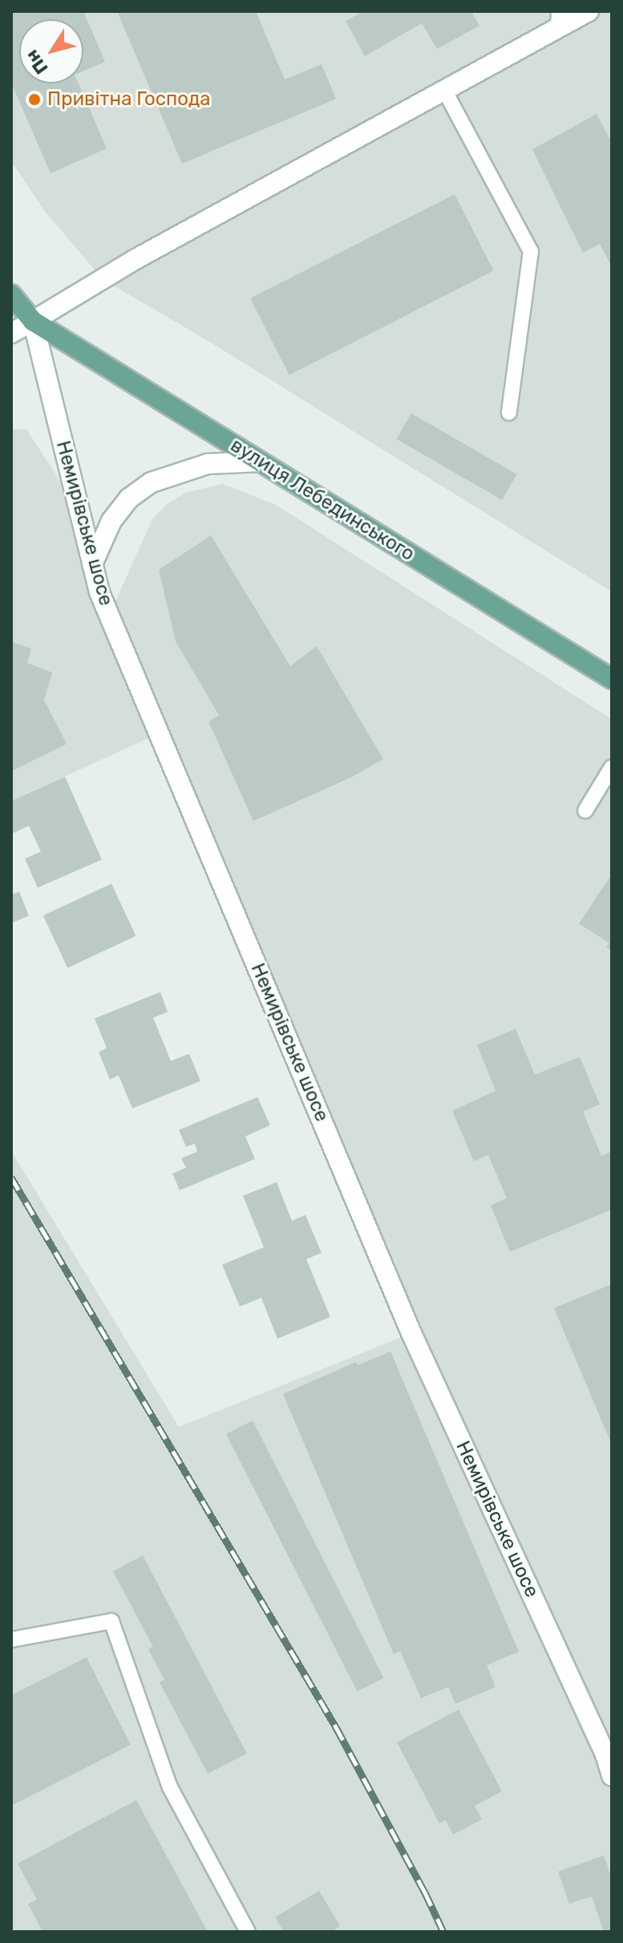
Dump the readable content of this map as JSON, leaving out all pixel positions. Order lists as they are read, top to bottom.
{
  "streets": {
    "main road": ["вулиця Лебединського", "Немирівське шосе"]
  },
  "crossings": [
    ["вулиця Лебединського", "Немирівське шосе"]
  ],
  "places": ["Привітна Господа"],
  "north": "bottom left"
}
